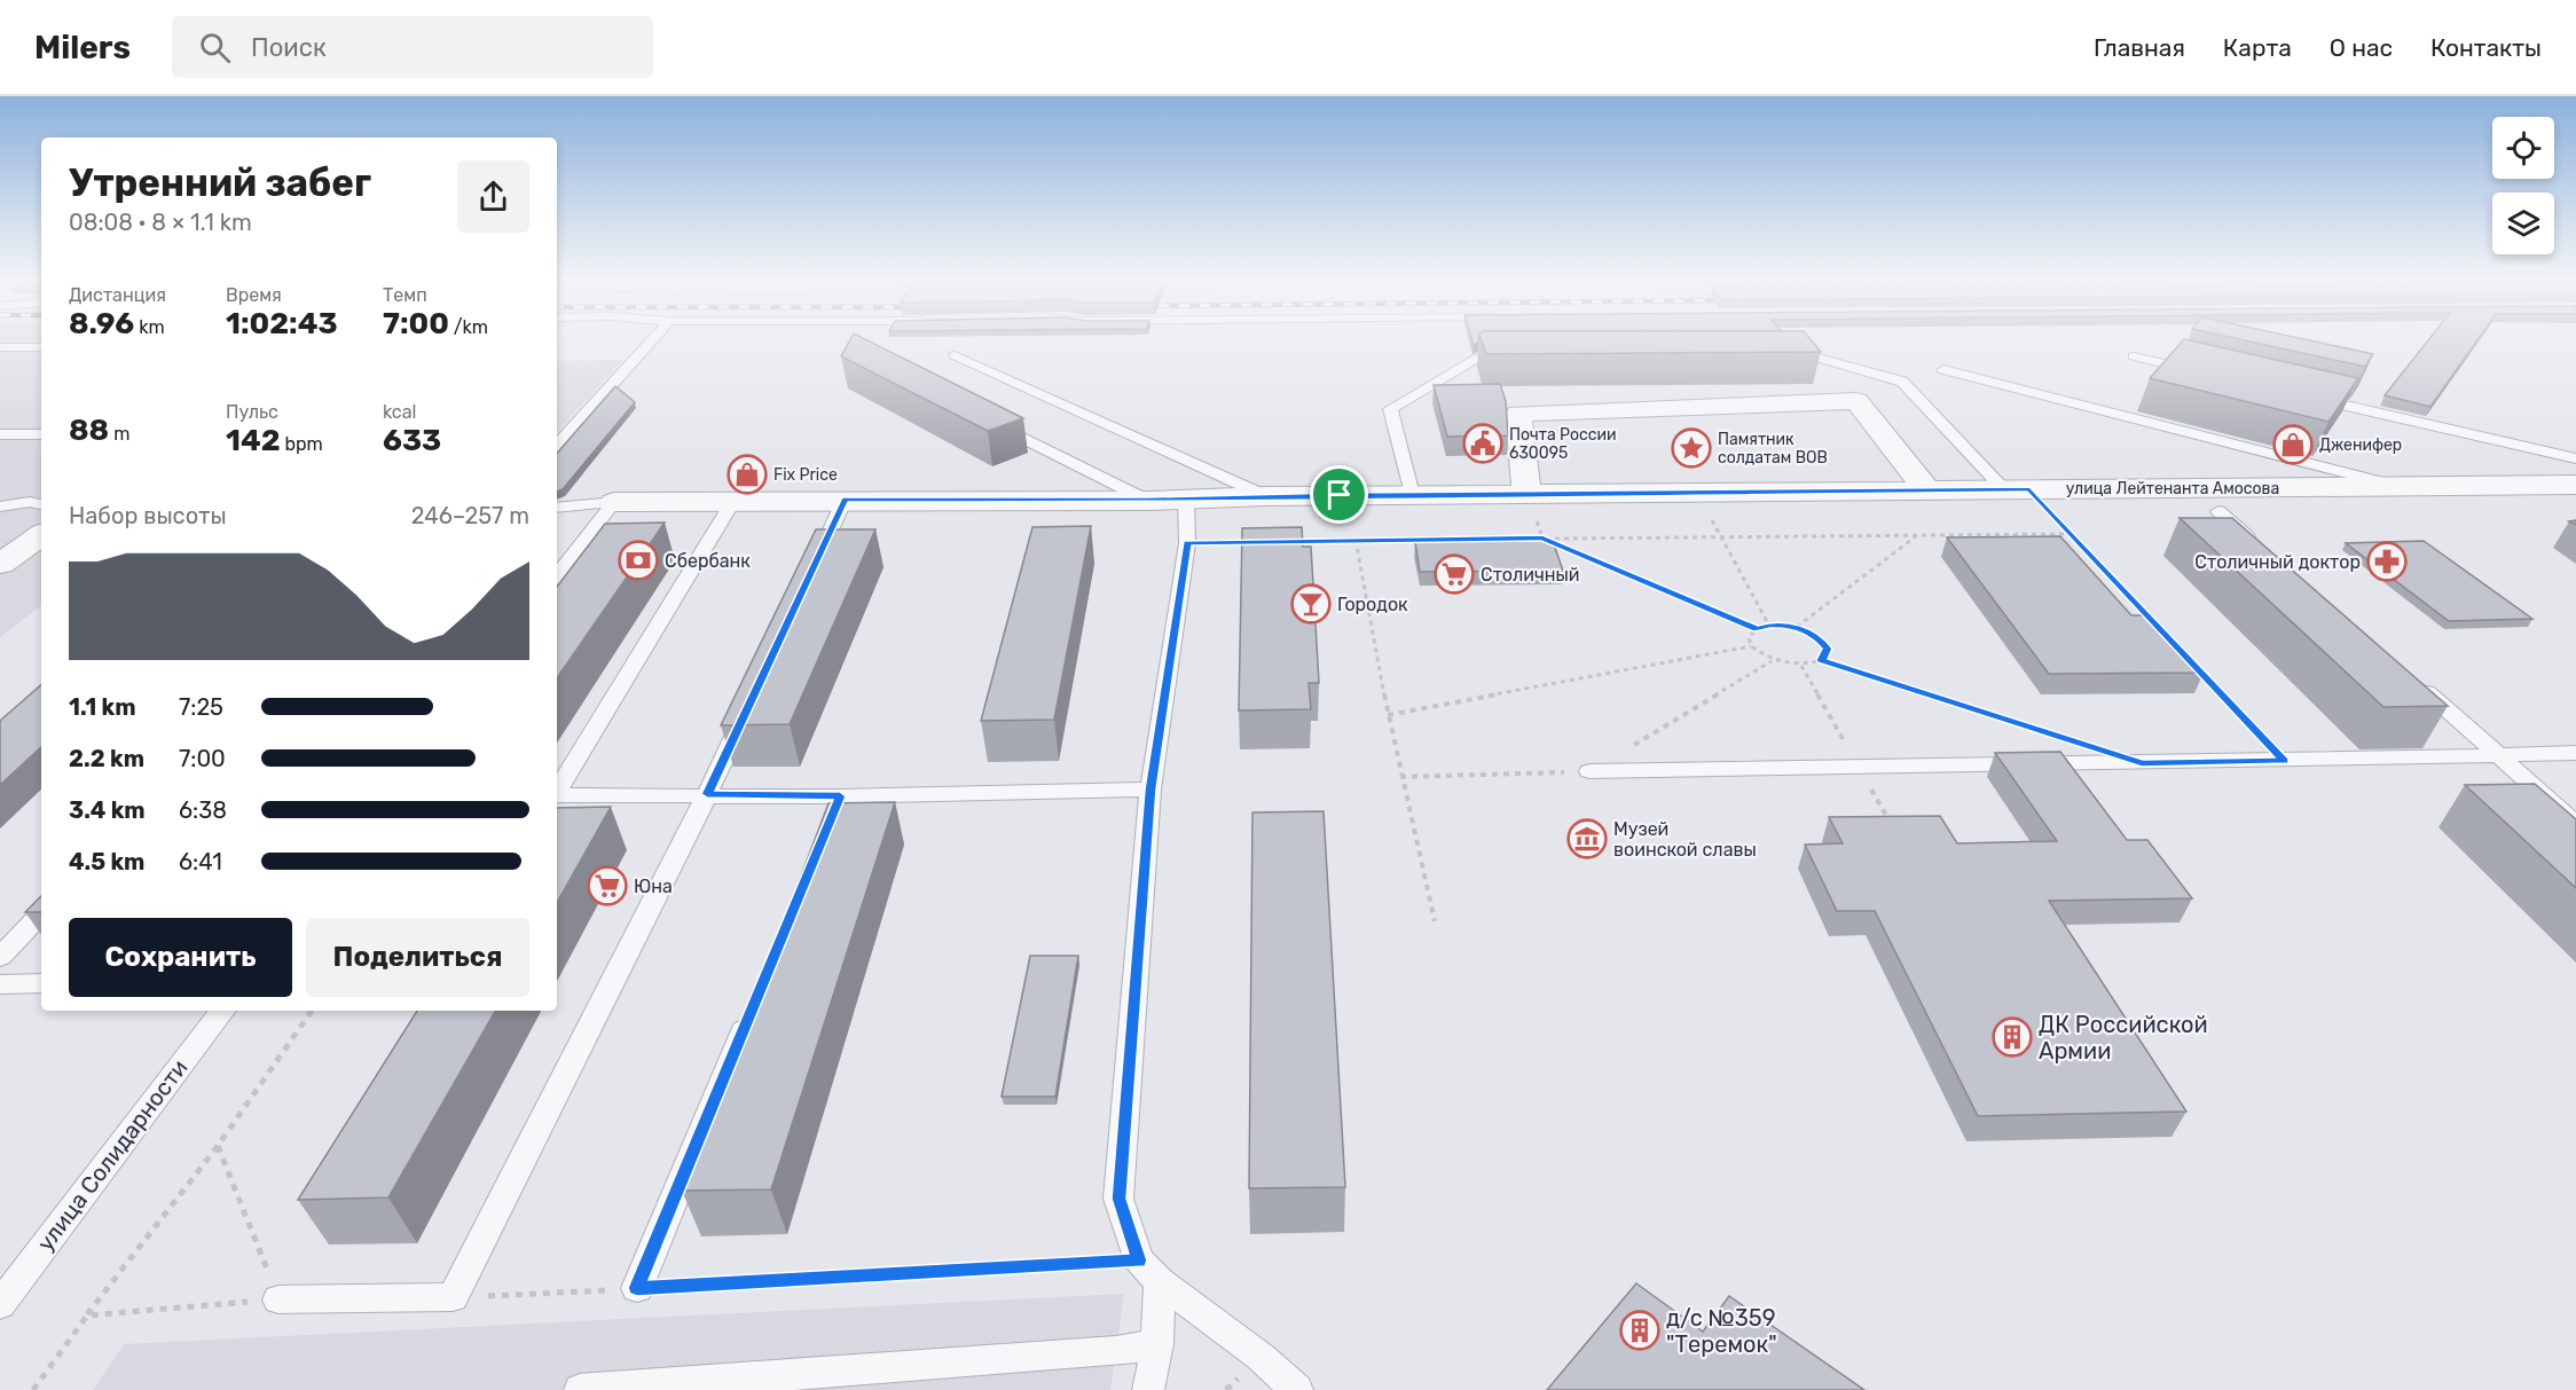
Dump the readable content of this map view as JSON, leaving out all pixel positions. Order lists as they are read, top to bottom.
{
  "streets": {
    "street": ["улица Лейтенанта Амосова"],
    "lane": ["улица Солидарности"]
  },
  "places": {
    "public building": ["Почта России 630095"],
    "shop": ["Дженифер", "Fix Price"],
    "place": ["Памятник солдатам ВОВ"],
    "bank": ["Сбербанк"],
    "pharmacy": ["Столичный доктор"],
    "supermarket": ["Столичный", "Юна"],
    "bar": ["Городок"],
    "museum": ["Музей воинской славы"],
    "building": ["ДК Российской Армии", "д/с №359 \"Теремок\""]
  },
  "page": {
    "header": "Milers",
    "search": "Поиск",
    "nav": [
      "Главная",
      "Карта",
      "О нас",
      "Контакты"
    ],
    "heading": ["Утренний забег", "08:08 · 8 × 1.1 km"],
    "stats": [
      ["Дистанция", "8.96 km"],
      ["Время", "1:02:43"],
      ["Темп", "7:00 /km"],
      ["88 m"],
      ["Пульс", "142 bpm"],
      ["kcal", "633"]
    ],
    "chart": ["Набор высоты", "246–257 m"],
    "list": [
      {
        "name": "1.1 km",
        "note": "7:25"
      },
      {
        "name": "2.2 km",
        "note": "7:00"
      },
      {
        "name": "3.4 km",
        "note": "6:38"
      },
      {
        "name": "4.5 km",
        "note": "6:41"
      }
    ],
    "buttons": ["Сохранить", "Поделиться"]
  }
}
